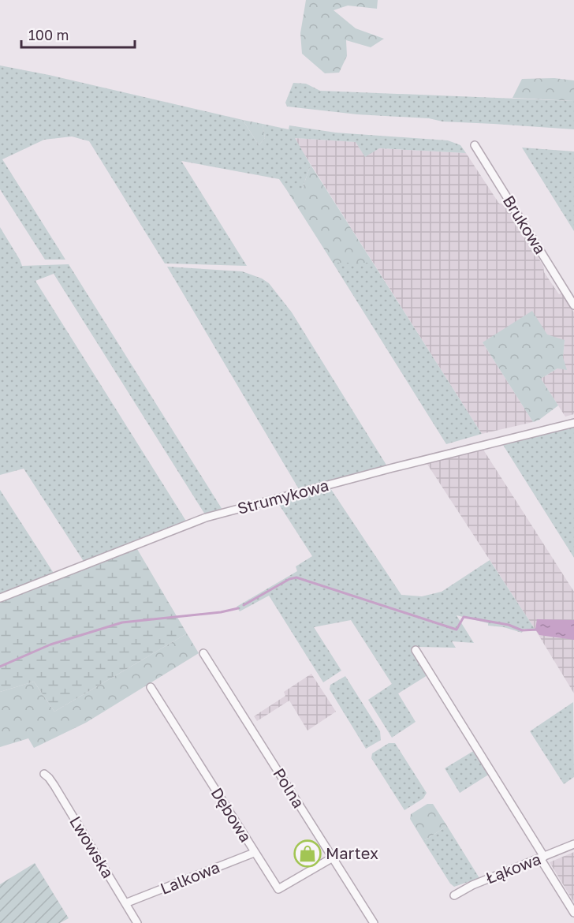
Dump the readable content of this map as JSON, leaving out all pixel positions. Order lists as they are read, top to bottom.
{
  "streets": {
    "street": [
      "Brukowa",
      "Strumykowa",
      "Polna",
      "Dębowa",
      "Lwowska",
      "Łąkowa",
      "Lalkowa"
    ]
  },
  "crossings": [
    ["Polna", "Dębowa"],
    ["Dębowa", "Lalkowa"],
    ["Lwowska", "Lalkowa"]
  ],
  "places": {
    "shop": ["Martex"]
  },
  "scale_bar": "100 m"
}
